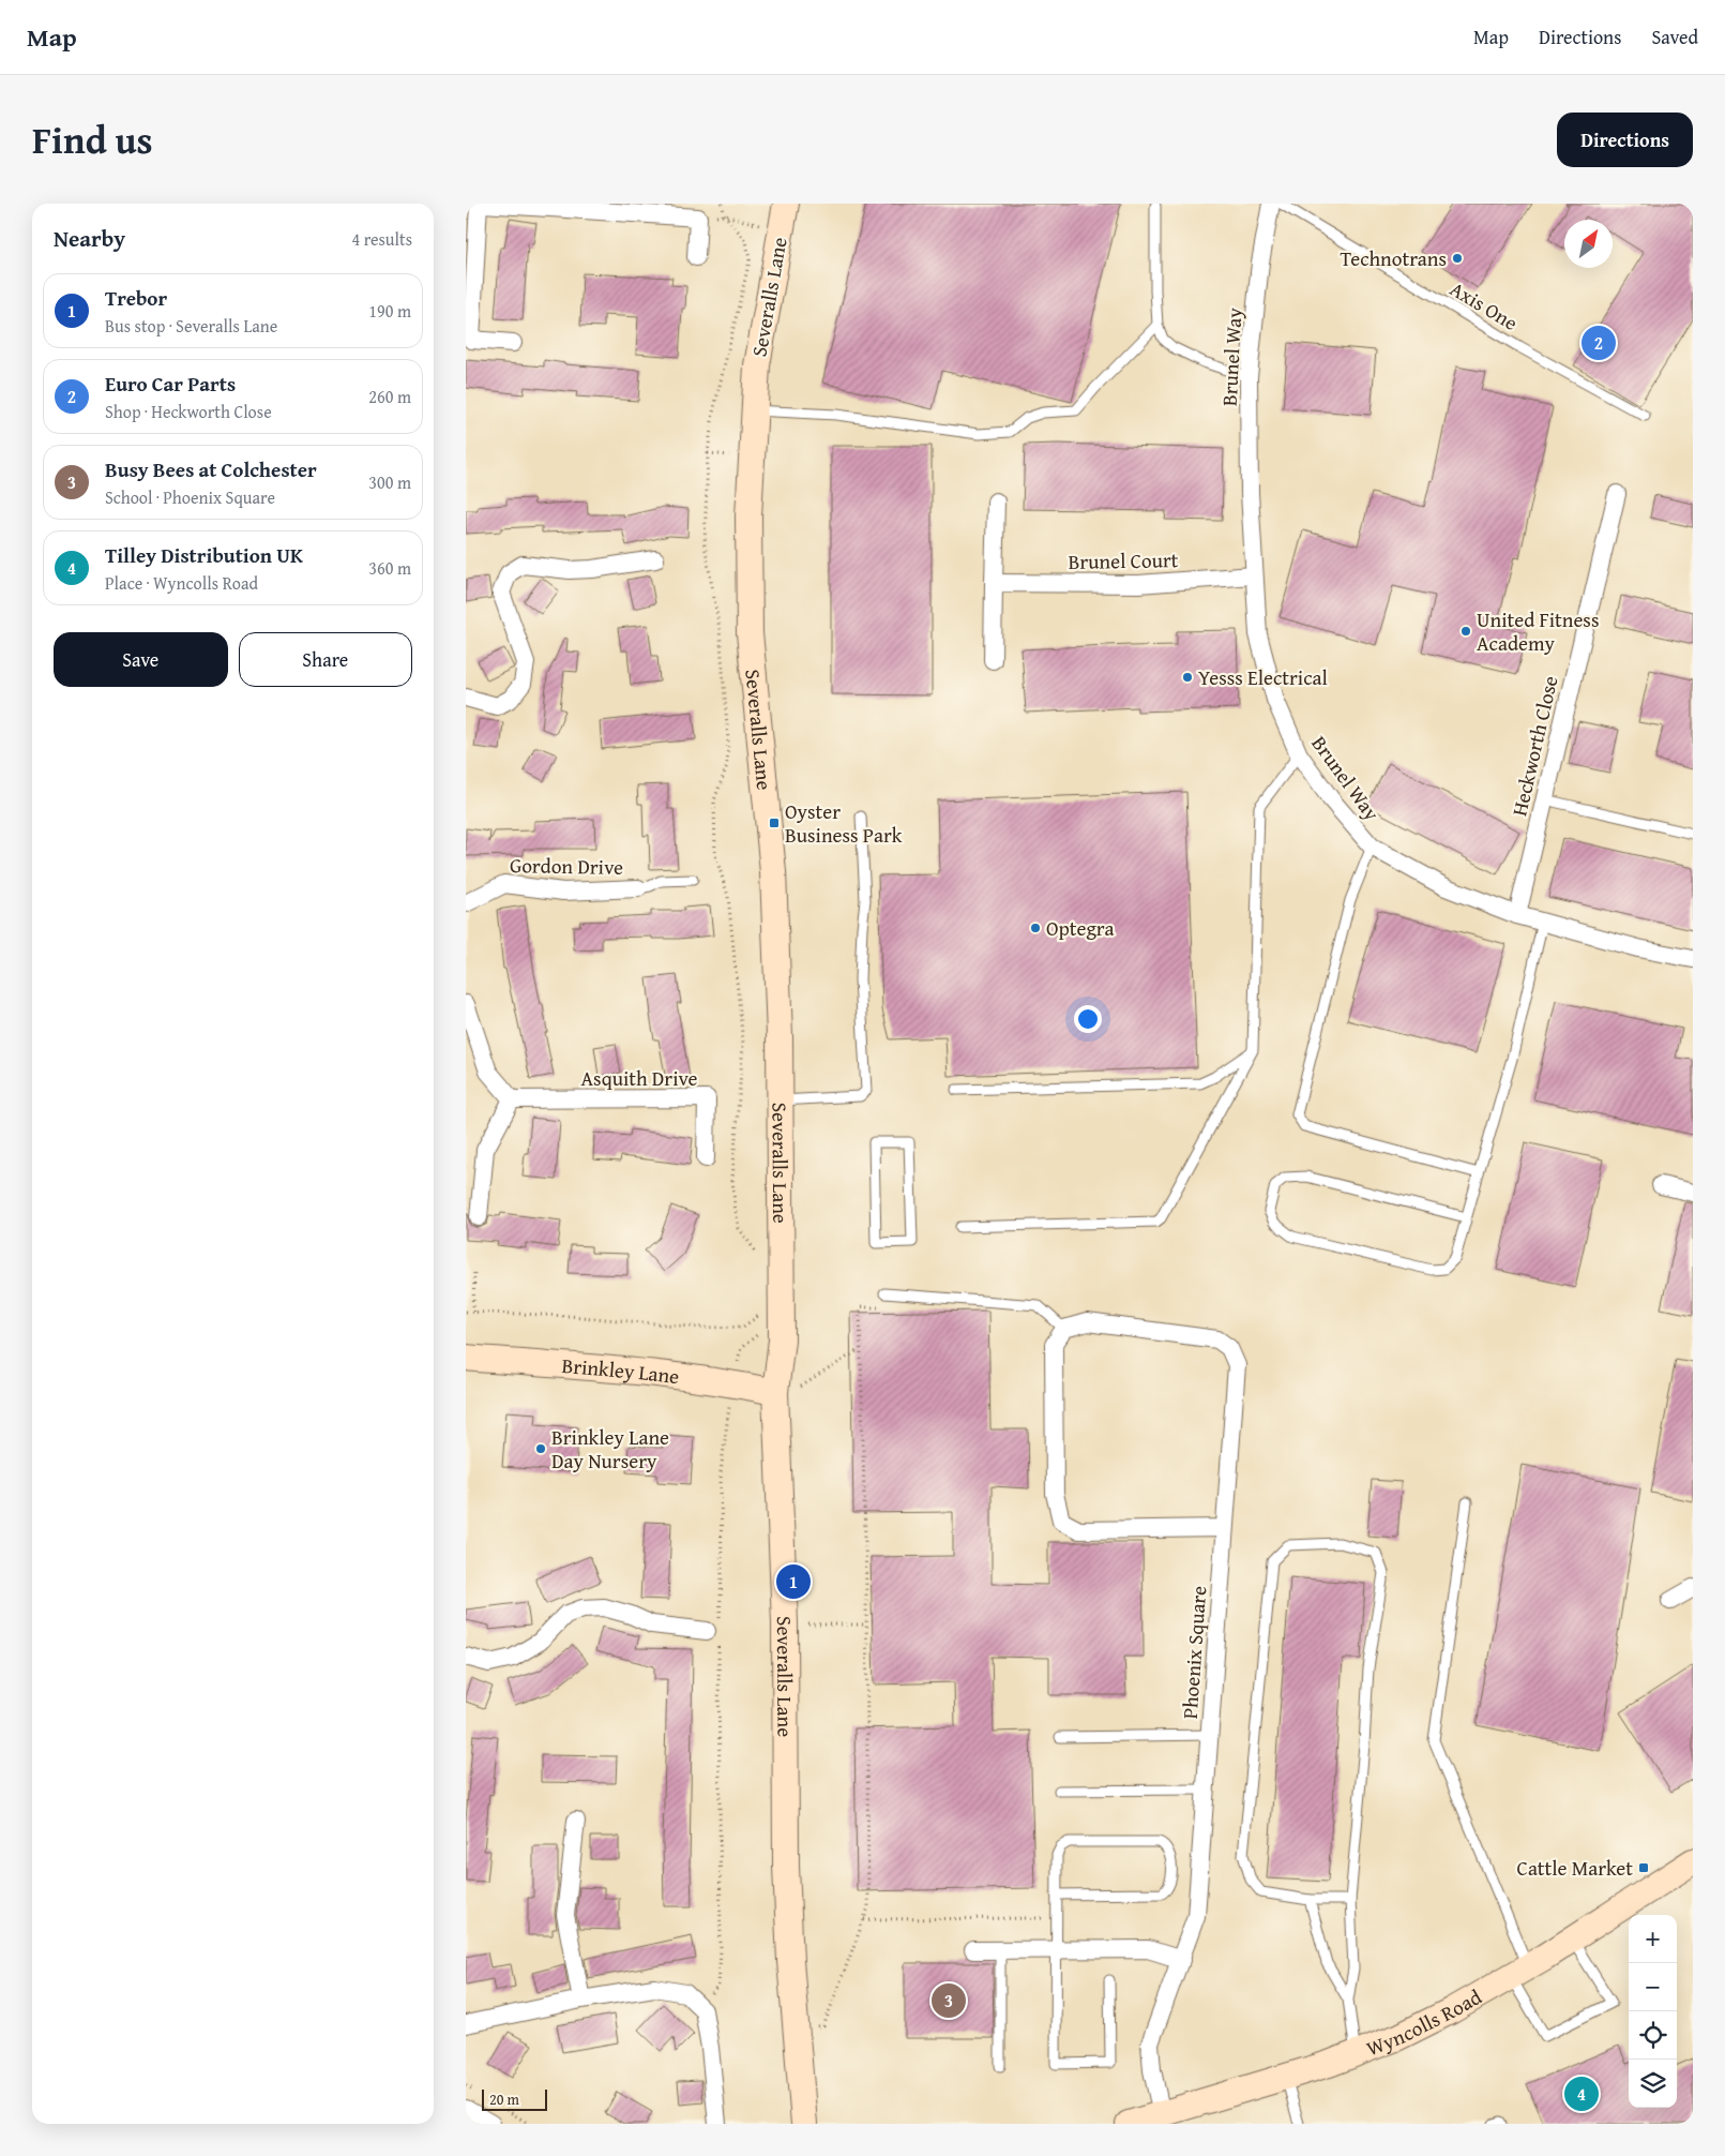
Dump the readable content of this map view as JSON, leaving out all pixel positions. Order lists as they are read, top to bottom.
{
  "streets": {
    "street": [
      "Severalls Lane",
      "Brunel Way",
      "Brunel Court",
      "Heckworth Close",
      "Gordon Drive",
      "Asquith Drive",
      "Brinkley Lane",
      "Phoenix Square",
      "Wyncolls Road"
    ],
    "lane": ["Axis One"]
  },
  "crossings": [
    ["Severalls Lane", "Brinkley Lane"],
    ["Brunel Way", "Brunel Court"],
    ["Brunel Way", "Heckworth Close"],
    ["Phoenix Square", "Wyncolls Road"]
  ],
  "places": {
    "other": [
      "Technotrans",
      "United Fitness Academy",
      "Yesss Electrical",
      "Optegra",
      "Brinkley Lane Day Nursery"
    ],
    "transit": ["Oyster Business Park", "Cattle Market"]
  },
  "scale_bar": "20 m",
  "north": "top right",
  "page": {
    "header": "Map",
    "nav": ["Map", "Directions", "Saved"],
    "title": "Find us",
    "buttons": [
      "Directions",
      ["Save", "Share"]
    ],
    "heading": ["Nearby", "4 results"],
    "list": [
      {
        "mark": "1",
        "name": "Trebor",
        "note": "Bus stop · Severalls Lane",
        "value": "190 m"
      },
      {
        "mark": "2",
        "name": "Euro Car Parts",
        "note": "Shop · Heckworth Close",
        "value": "260 m"
      },
      {
        "mark": "3",
        "name": "Busy Bees at Colchester",
        "note": "School · Phoenix Square",
        "value": "300 m"
      },
      {
        "mark": "4",
        "name": "Tilley Distribution UK",
        "note": "Place · Wyncolls Road",
        "value": "360 m"
      }
    ],
    "pins": [
      "2",
      "1",
      "3",
      "4"
    ],
    "map_buttons": ["+", "−"],
    "scale": "20 m"
  }
}
